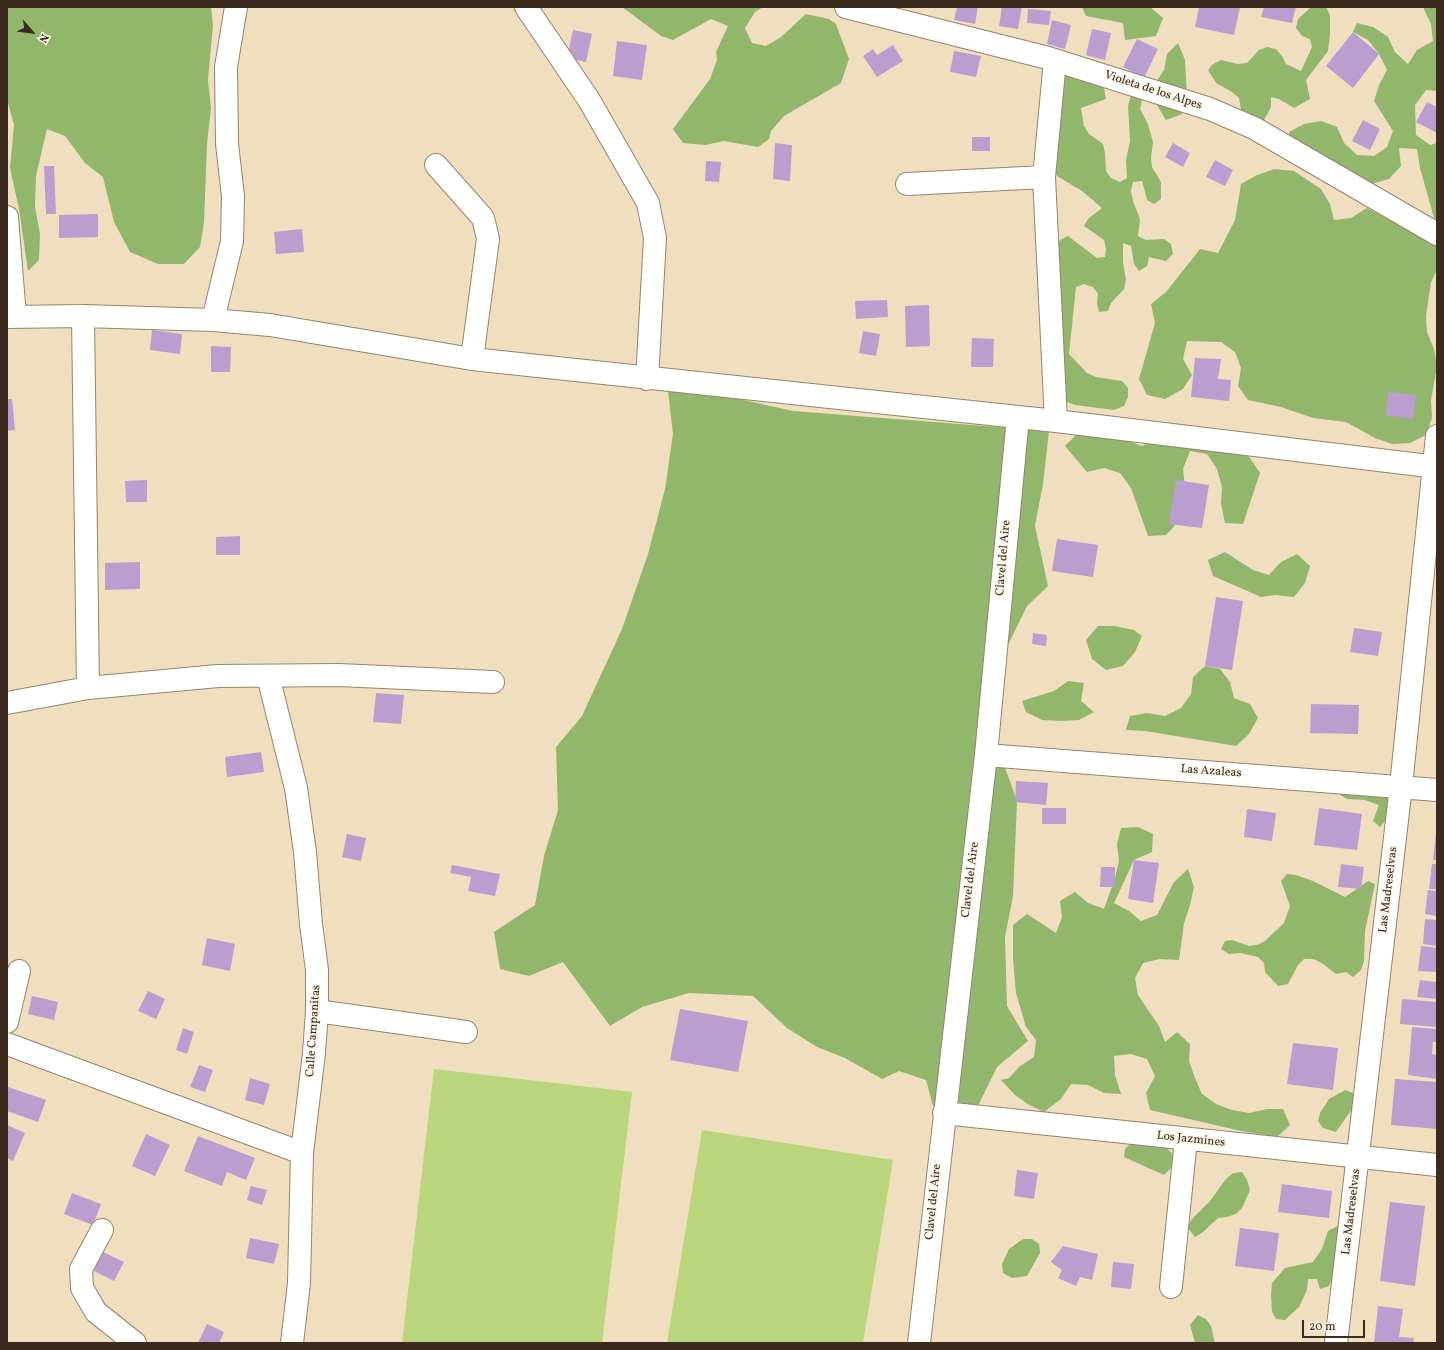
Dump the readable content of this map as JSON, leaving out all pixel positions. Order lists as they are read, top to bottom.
{
  "streets": {
    "street": [
      "Violeta de los Alpes",
      "Clavel del Aire",
      "Las Azaleas",
      "Las Madreselvas",
      "Calle Campanitas",
      "Los Jazmines"
    ]
  },
  "crossings": [
    ["Clavel del Aire", "Las Azaleas"],
    ["Clavel del Aire", "Los Jazmines"],
    ["Las Azaleas", "Las Madreselvas"],
    ["Las Madreselvas", "Los Jazmines"]
  ],
  "scale_bar": "20 m",
  "north": "bottom right"
}
